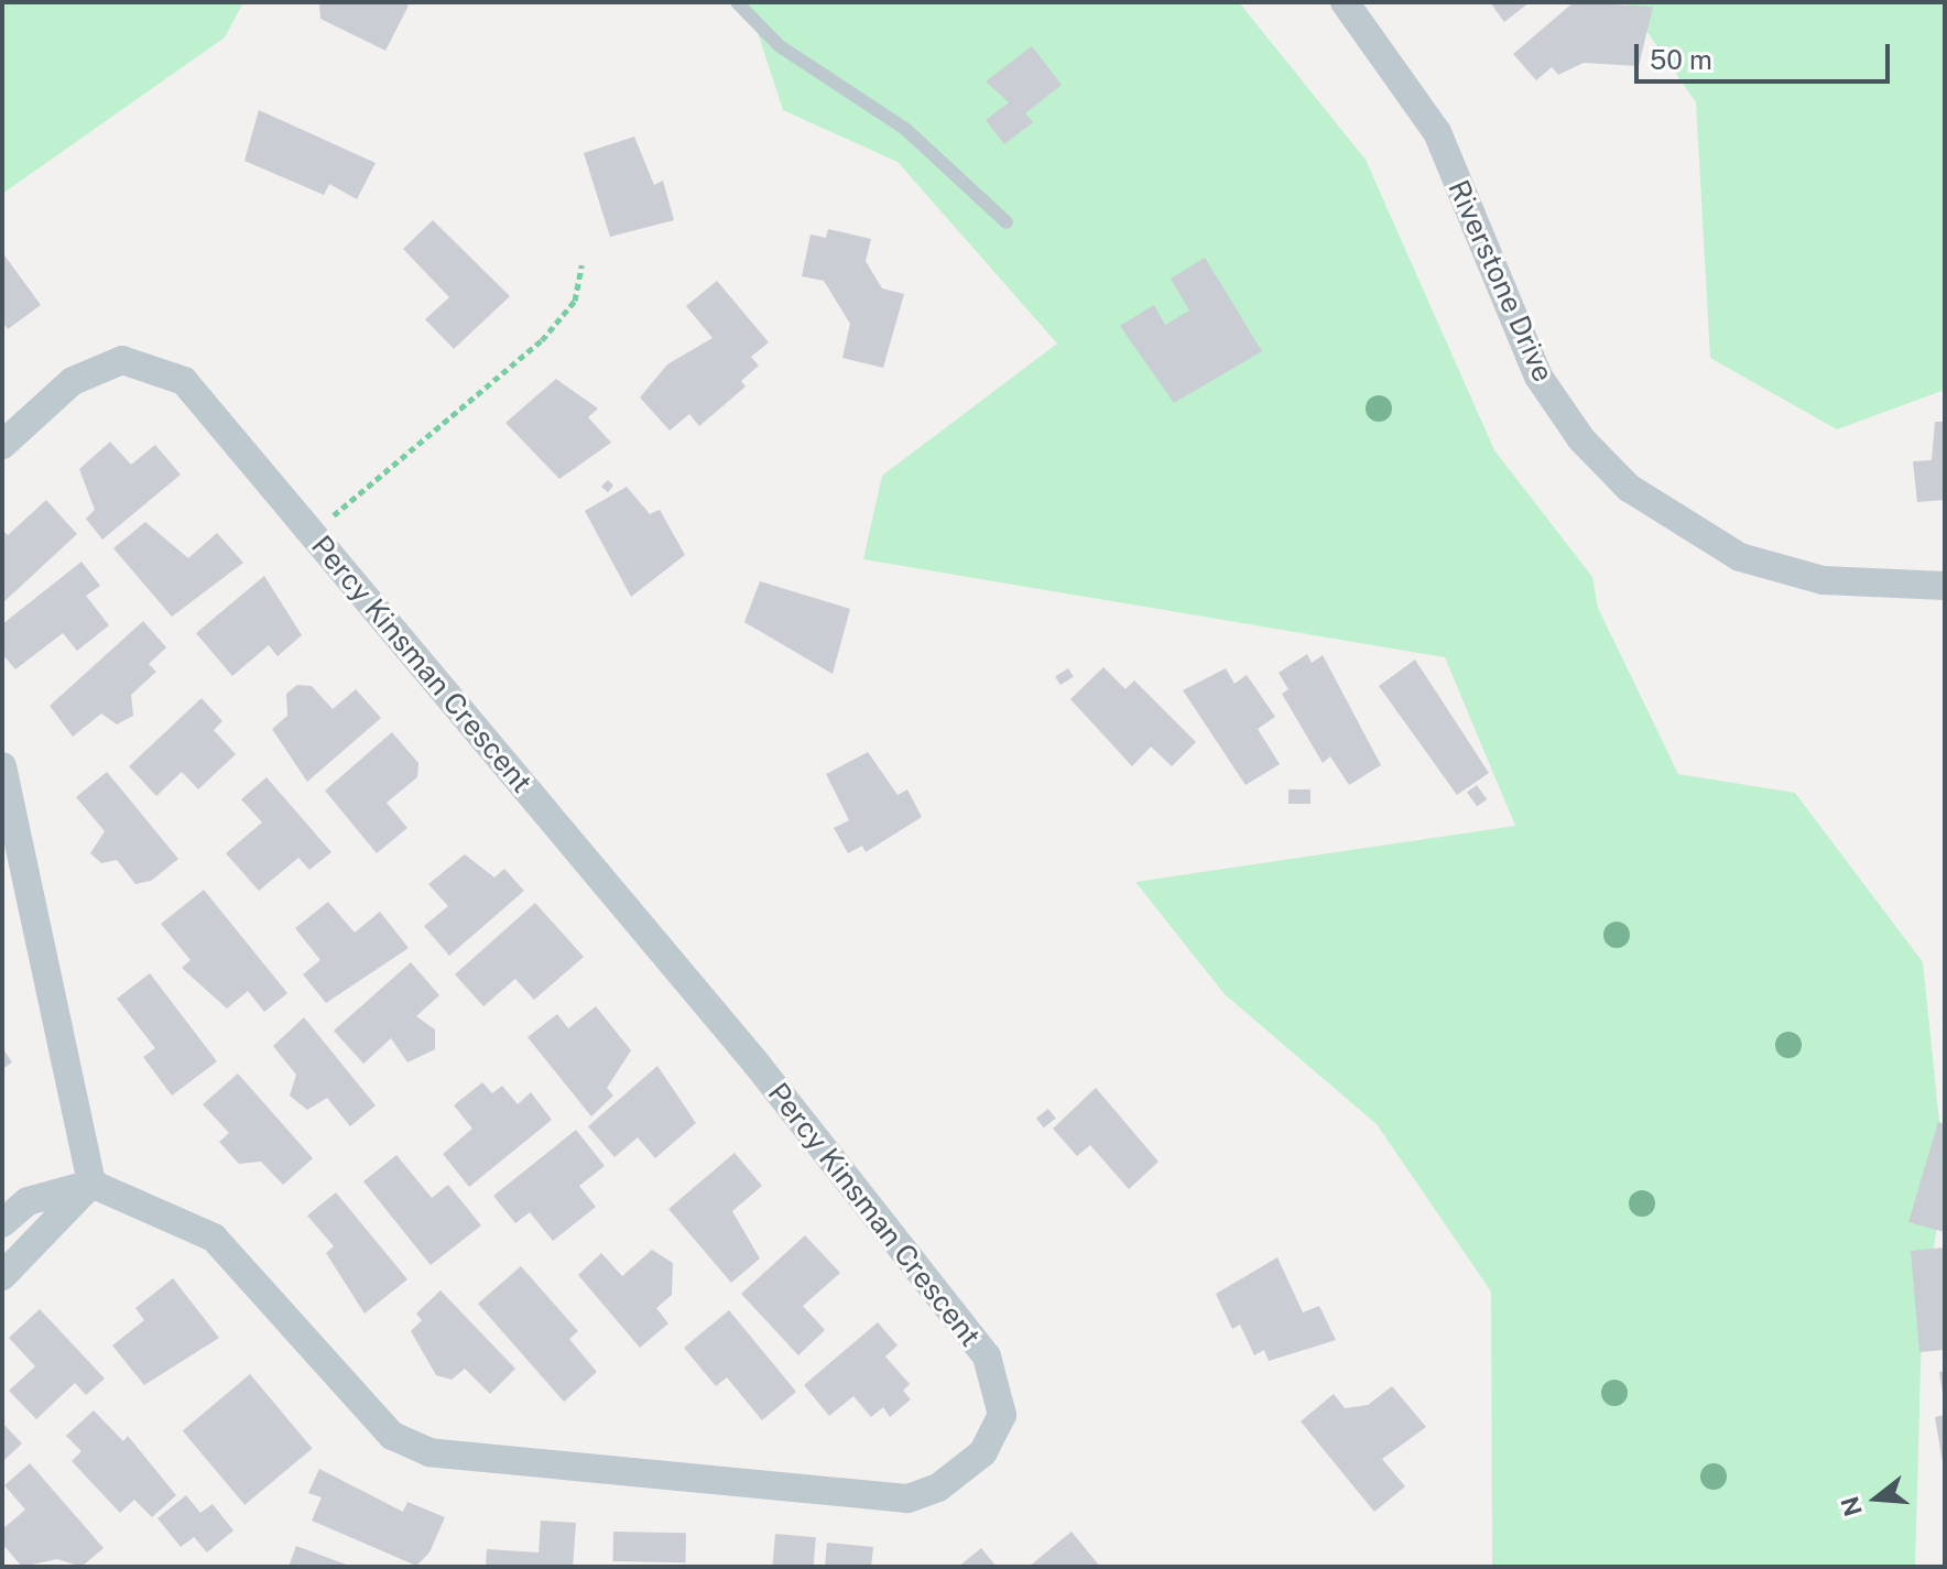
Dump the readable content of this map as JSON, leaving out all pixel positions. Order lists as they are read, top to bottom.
{
  "streets": {
    "street": ["Riverstone Drive", "Percy Kinsman Crescent"]
  },
  "scale_bar": "50 m",
  "north": "left"
}
